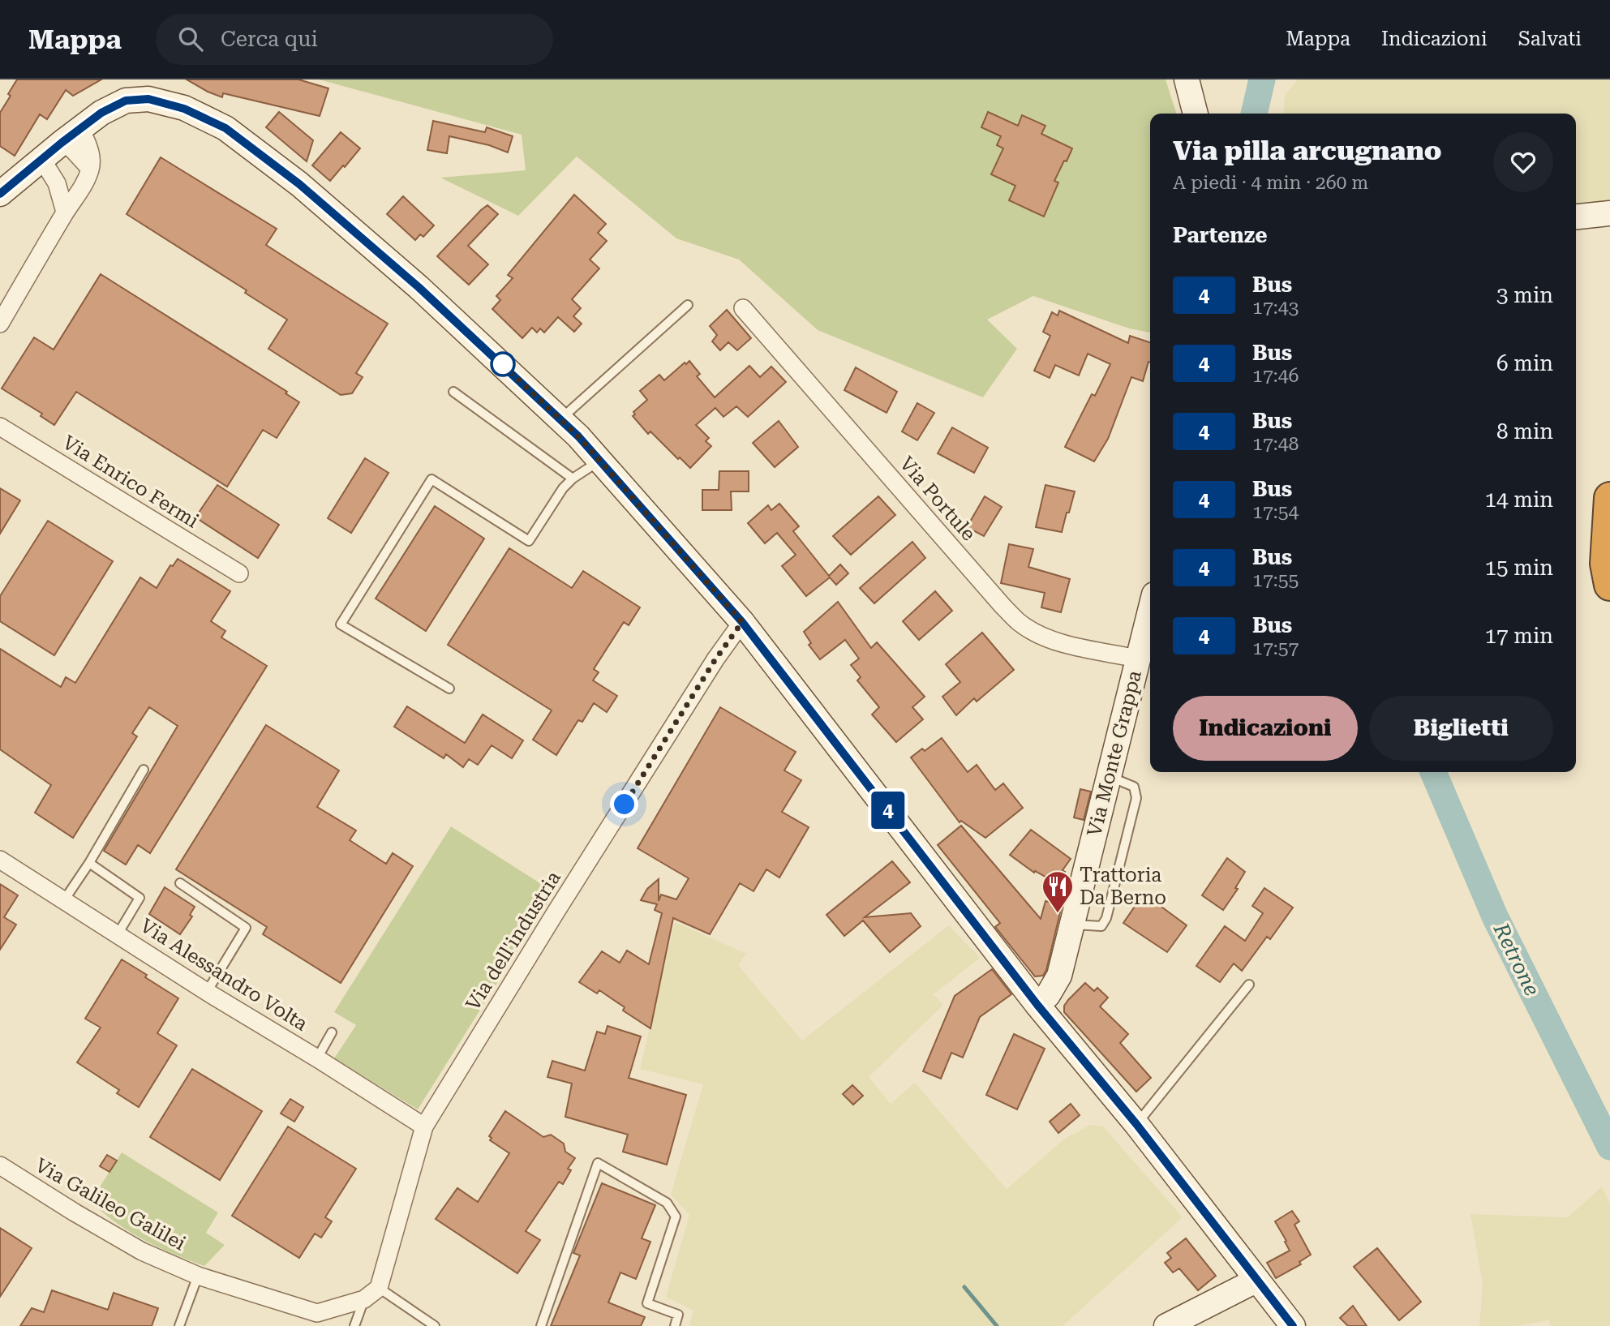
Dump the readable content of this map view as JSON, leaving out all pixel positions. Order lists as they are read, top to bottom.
{
  "streets": {
    "main road": ["Via Monte Grappa"],
    "street": [
      "Via Enrico Fermi",
      "Via Portule",
      "Via dell'industria",
      "Via Alessandro Volta",
      "Via Galileo Galilei"
    ]
  },
  "crossings": [
    ["Via Portule", "Via Monte Grappa"],
    ["Via dell'industria", "Via Alessandro Volta"]
  ],
  "water": ["Retrone"],
  "places": {
    "restaurant": ["Trattoria Da Berno"]
  },
  "lines": ["bus line 4"],
  "page": {
    "header": "Mappa",
    "search": "Cerca qui",
    "nav": ["Mappa", "Indicazioni", "Salvati"],
    "on_map": "4",
    "heading": [
      ["Via pilla arcugnano", "A piedi · 4 min · 260 m"],
      "Partenze"
    ],
    "list": [
      {
        "mark": "4",
        "name": "Bus",
        "note": "17:43",
        "value": "3 min"
      },
      {
        "mark": "4",
        "name": "Bus",
        "note": "17:46",
        "value": "6 min"
      },
      {
        "mark": "4",
        "name": "Bus",
        "note": "17:48",
        "value": "8 min"
      },
      {
        "mark": "4",
        "name": "Bus",
        "note": "17:54",
        "value": "14 min"
      },
      {
        "mark": "4",
        "name": "Bus",
        "note": "17:55",
        "value": "15 min"
      },
      {
        "mark": "4",
        "name": "Bus",
        "note": "17:57",
        "value": "17 min"
      }
    ],
    "buttons": ["Indicazioni", "Biglietti"]
  }
}
